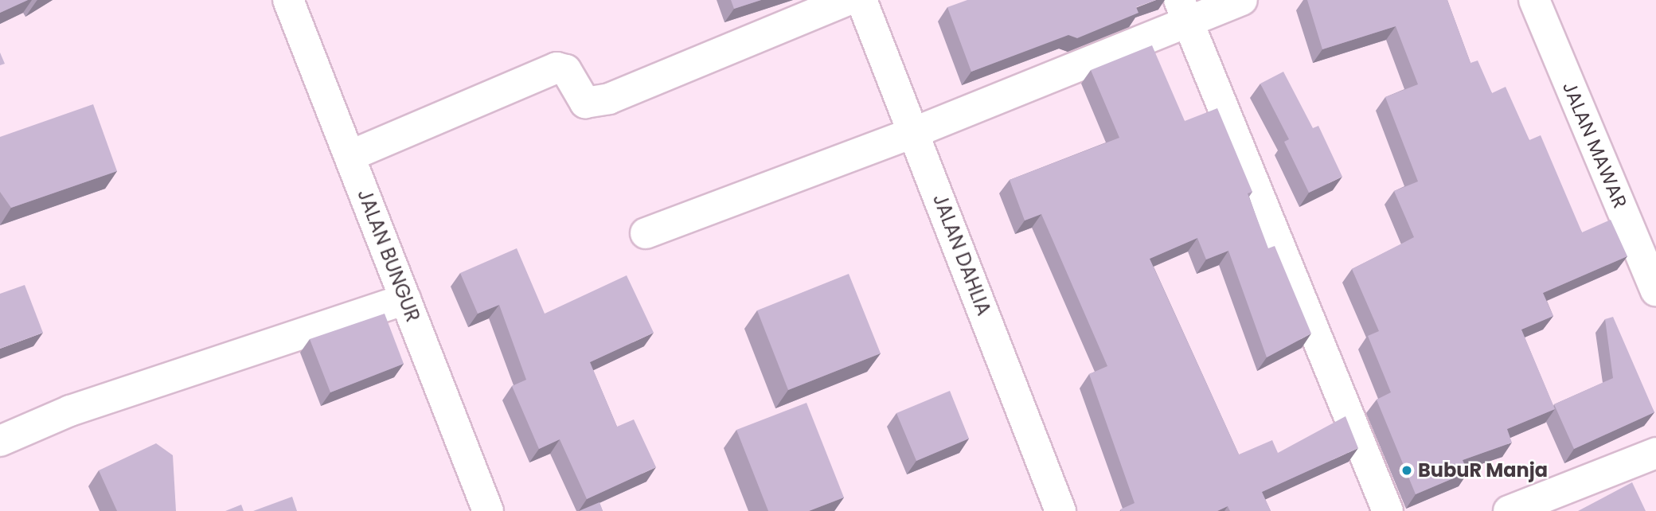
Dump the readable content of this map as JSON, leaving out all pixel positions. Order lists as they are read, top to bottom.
{
  "streets": {
    "street": ["JALAN MAWAR", "JALAN DAHLIA", "JALAN BUNGUR"]
  },
  "places": ["BubuR Manja"]
}
